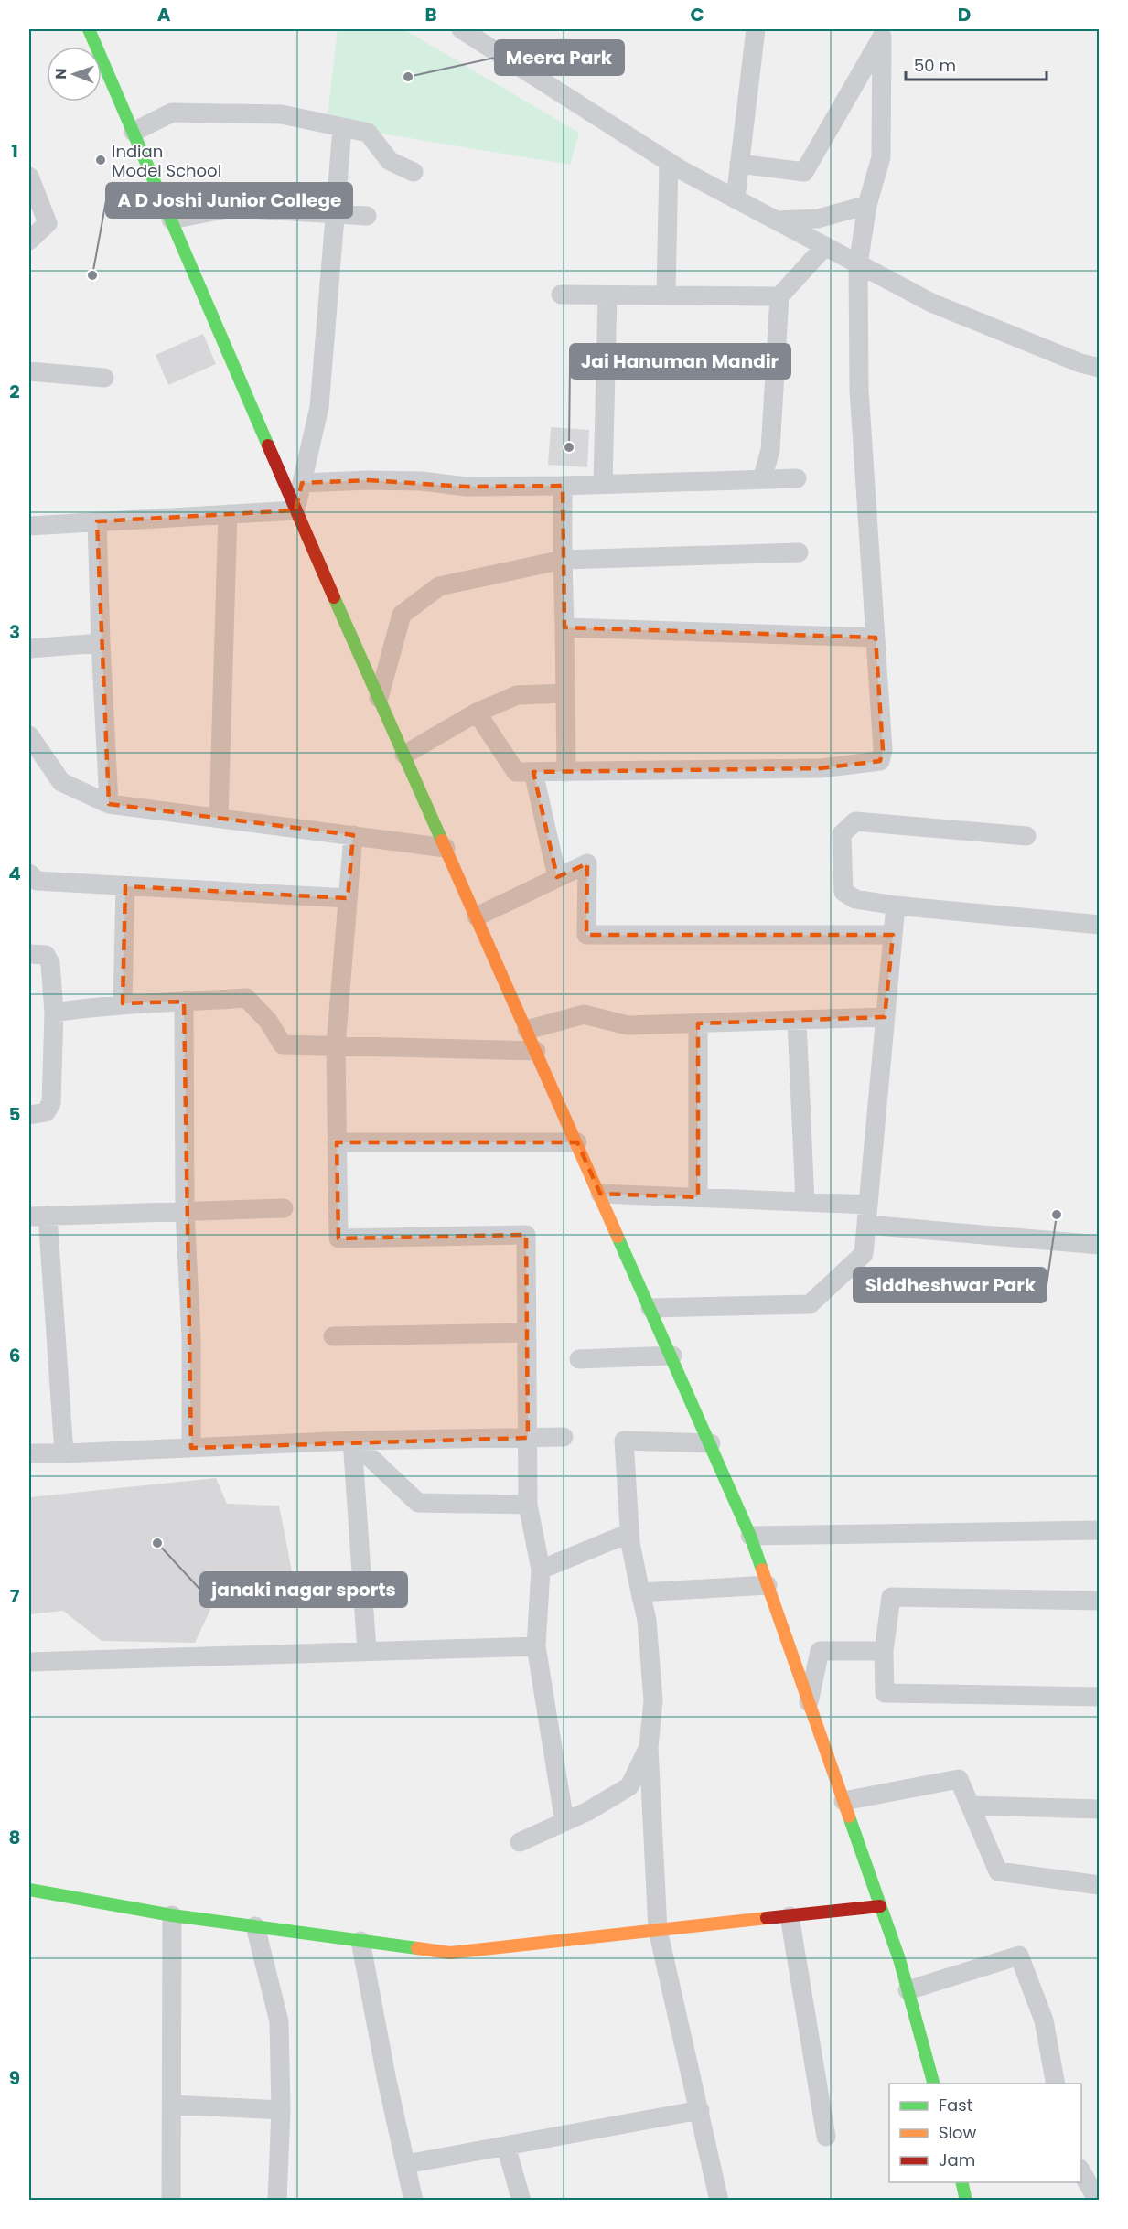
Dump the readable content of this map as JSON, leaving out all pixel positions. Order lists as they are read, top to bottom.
{
  "places": [
    "Meera Park",
    "Indian Model School",
    "A D Joshi Junior College",
    "Jai Hanuman Mandir",
    "Siddheshwar Park",
    "janaki nagar sports"
  ],
  "legend": ["Fast", "Slow", "Jam"],
  "scale_bar": "50 m",
  "north": "left",
  "grid": {
    "columns": [
      "A",
      "B",
      "C",
      "D"
    ],
    "rows": [
      "1",
      "2",
      "3",
      "4",
      "5",
      "6",
      "7",
      "8",
      "9"
    ]
  }
}
